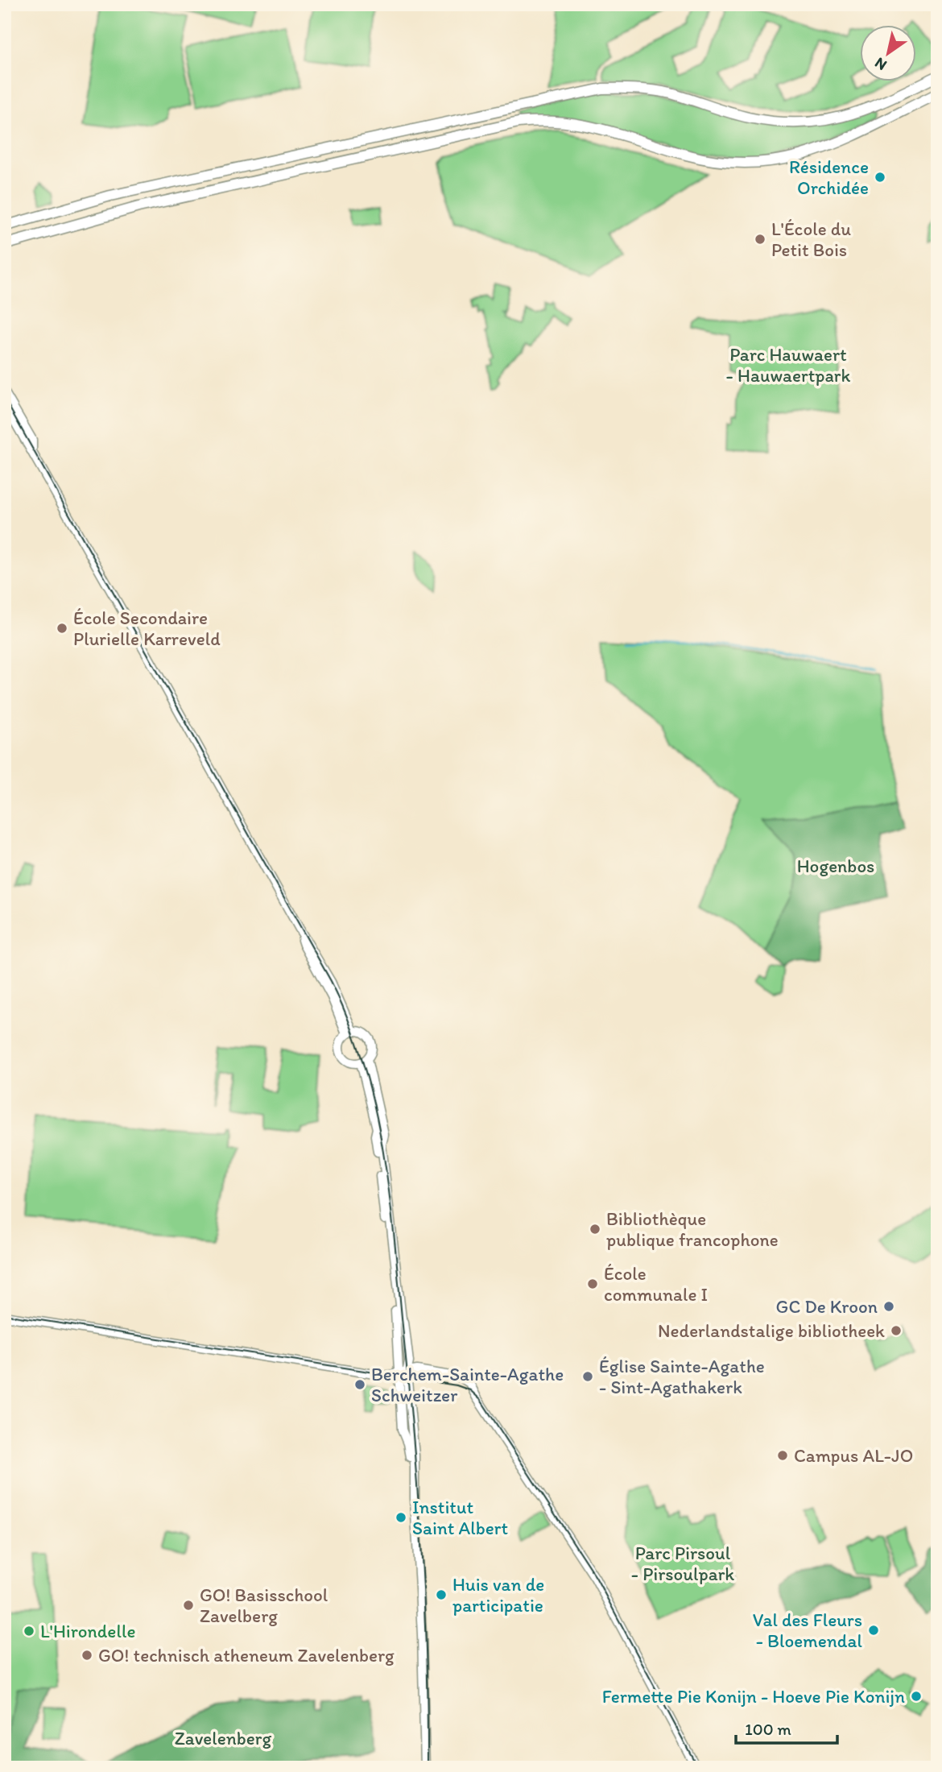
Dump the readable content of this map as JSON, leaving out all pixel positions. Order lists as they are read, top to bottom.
{
  "parks": [
    "Parc Hauwaert - Hauwaertpark",
    "Hogenbos",
    "Parc Pirsoul - Pirsoulpark",
    "Zavelenberg"
  ],
  "places": [
    "Résidence Orchidée",
    "L'École du Petit Bois",
    "École Secondaire Plurielle Karreveld",
    "Bibliothèque publique francophone",
    "École communale I",
    "GC De Kroon",
    "Nederlandstalige bibliotheek",
    "Église Sainte-Agathe - Sint-Agathakerk",
    "Berchem-Sainte-Agathe Schweitzer",
    "Campus AL-JO",
    "Institut Saint Albert",
    "Huis van de participatie",
    "GO! Basisschool Zavelberg",
    "Val des Fleurs - Bloemendal",
    "L'Hirondelle",
    "GO! technisch atheneum Zavelenberg",
    "Fermette Pie Konijn - Hoeve Pie Konijn"
  ],
  "scale_bar": "100 m",
  "north": "bottom left"
}
